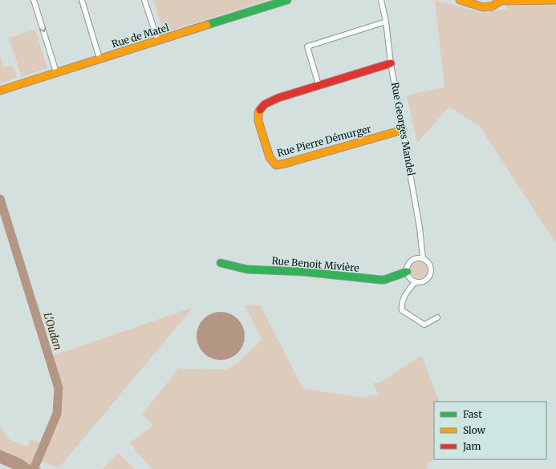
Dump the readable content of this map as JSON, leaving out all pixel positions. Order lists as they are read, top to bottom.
{
  "streets": {
    "street": [
      "Rue de Matel",
      "Rue Georges Mandel",
      "Rue Pierre Démurger",
      "Rue Benoit Mivière"
    ]
  },
  "crossings": [
    ["Rue Georges Mandel", "Rue Pierre Démurger"],
    ["Rue Georges Mandel", "Rue Benoit Mivière"]
  ],
  "water": ["L'Oudan"],
  "legend": ["Fast", "Slow", "Jam"]
}
